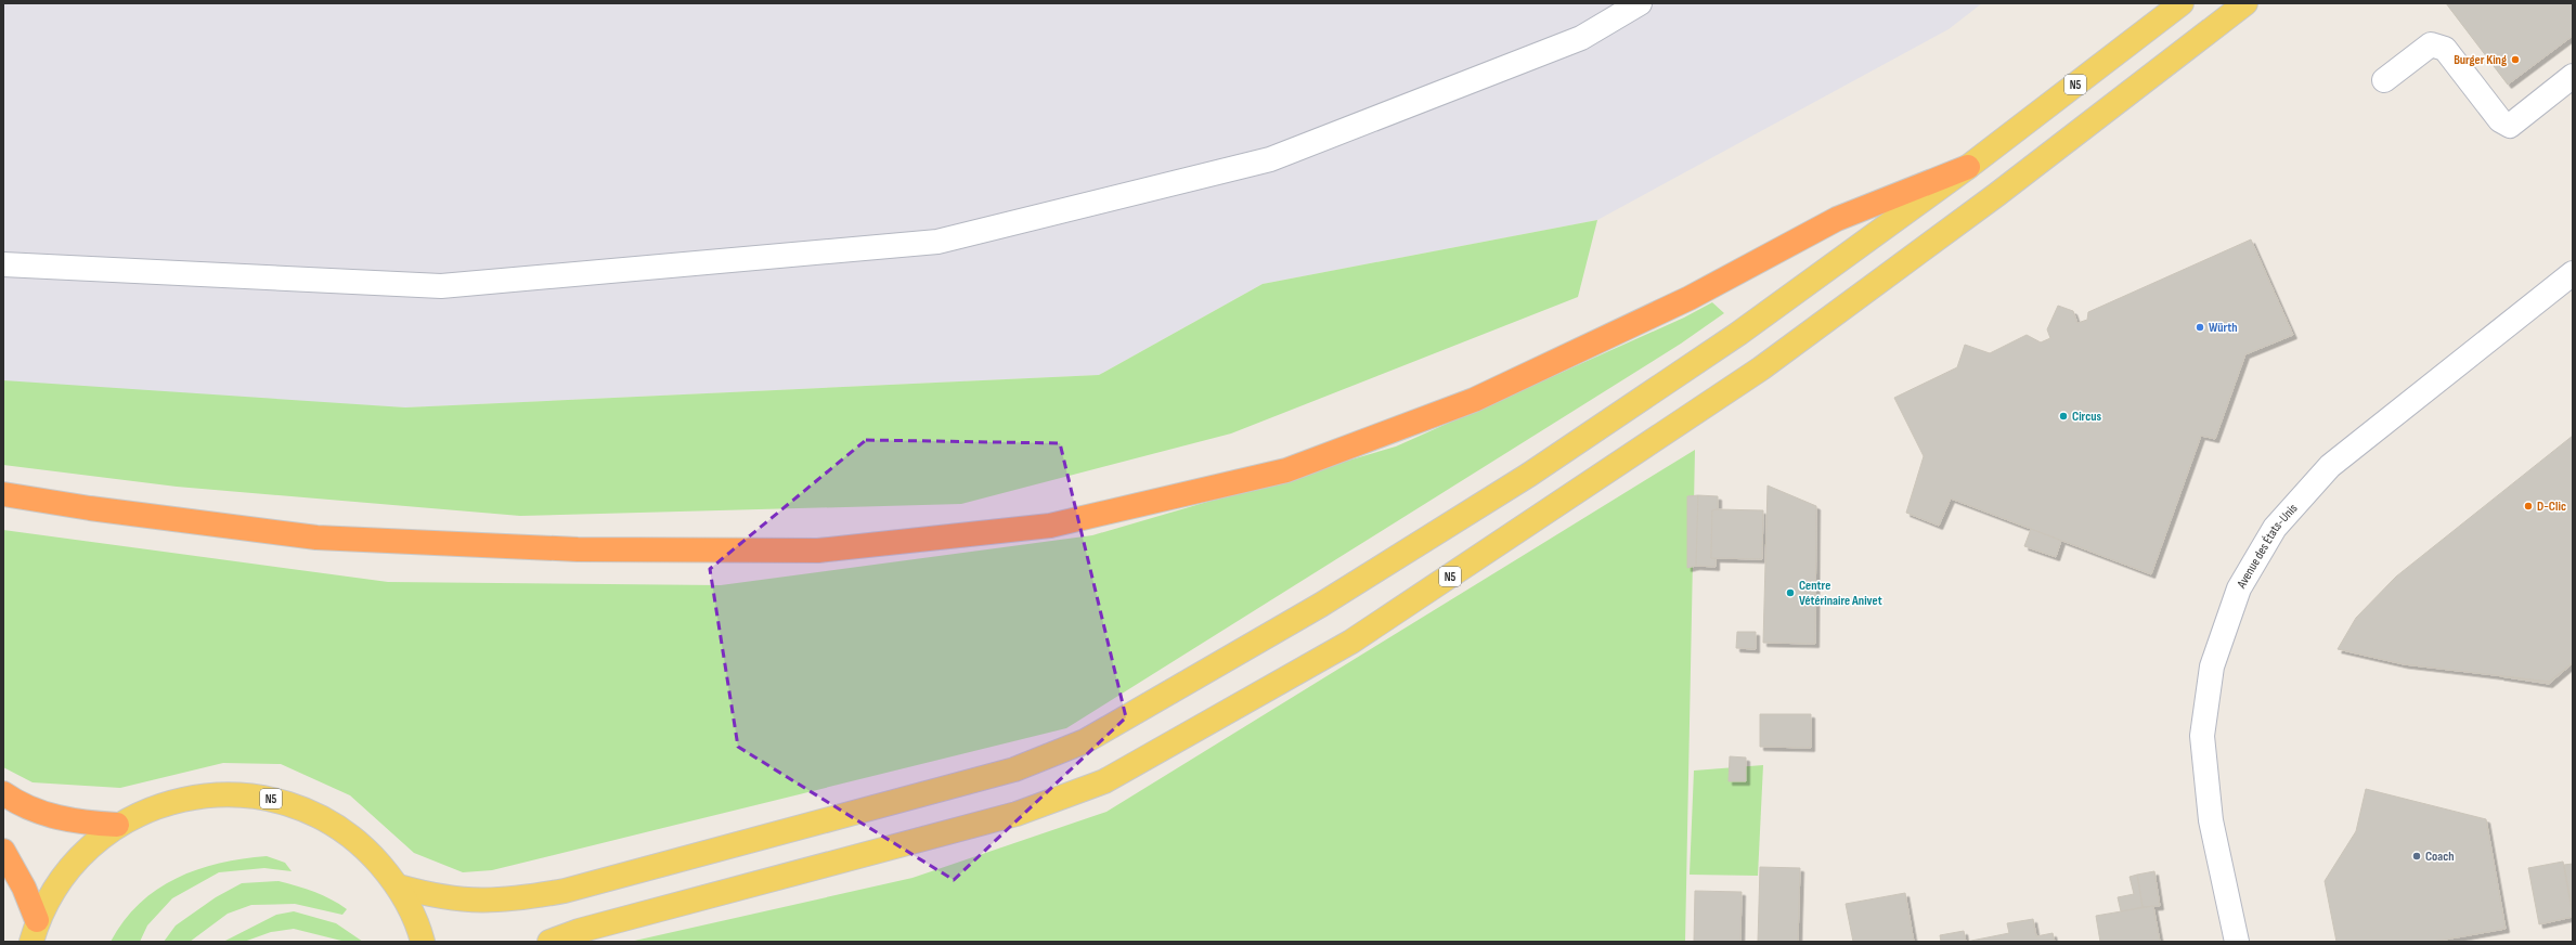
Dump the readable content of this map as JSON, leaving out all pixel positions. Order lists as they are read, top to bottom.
{
  "streets": {
    "main road": ["N5"],
    "street": ["Avenue des États-Unis"]
  },
  "places": [
    "Burger King",
    "Würth",
    "Circus",
    "D-Clic",
    "Centre Vétérinaire Anivet",
    "Coach"
  ]
}
